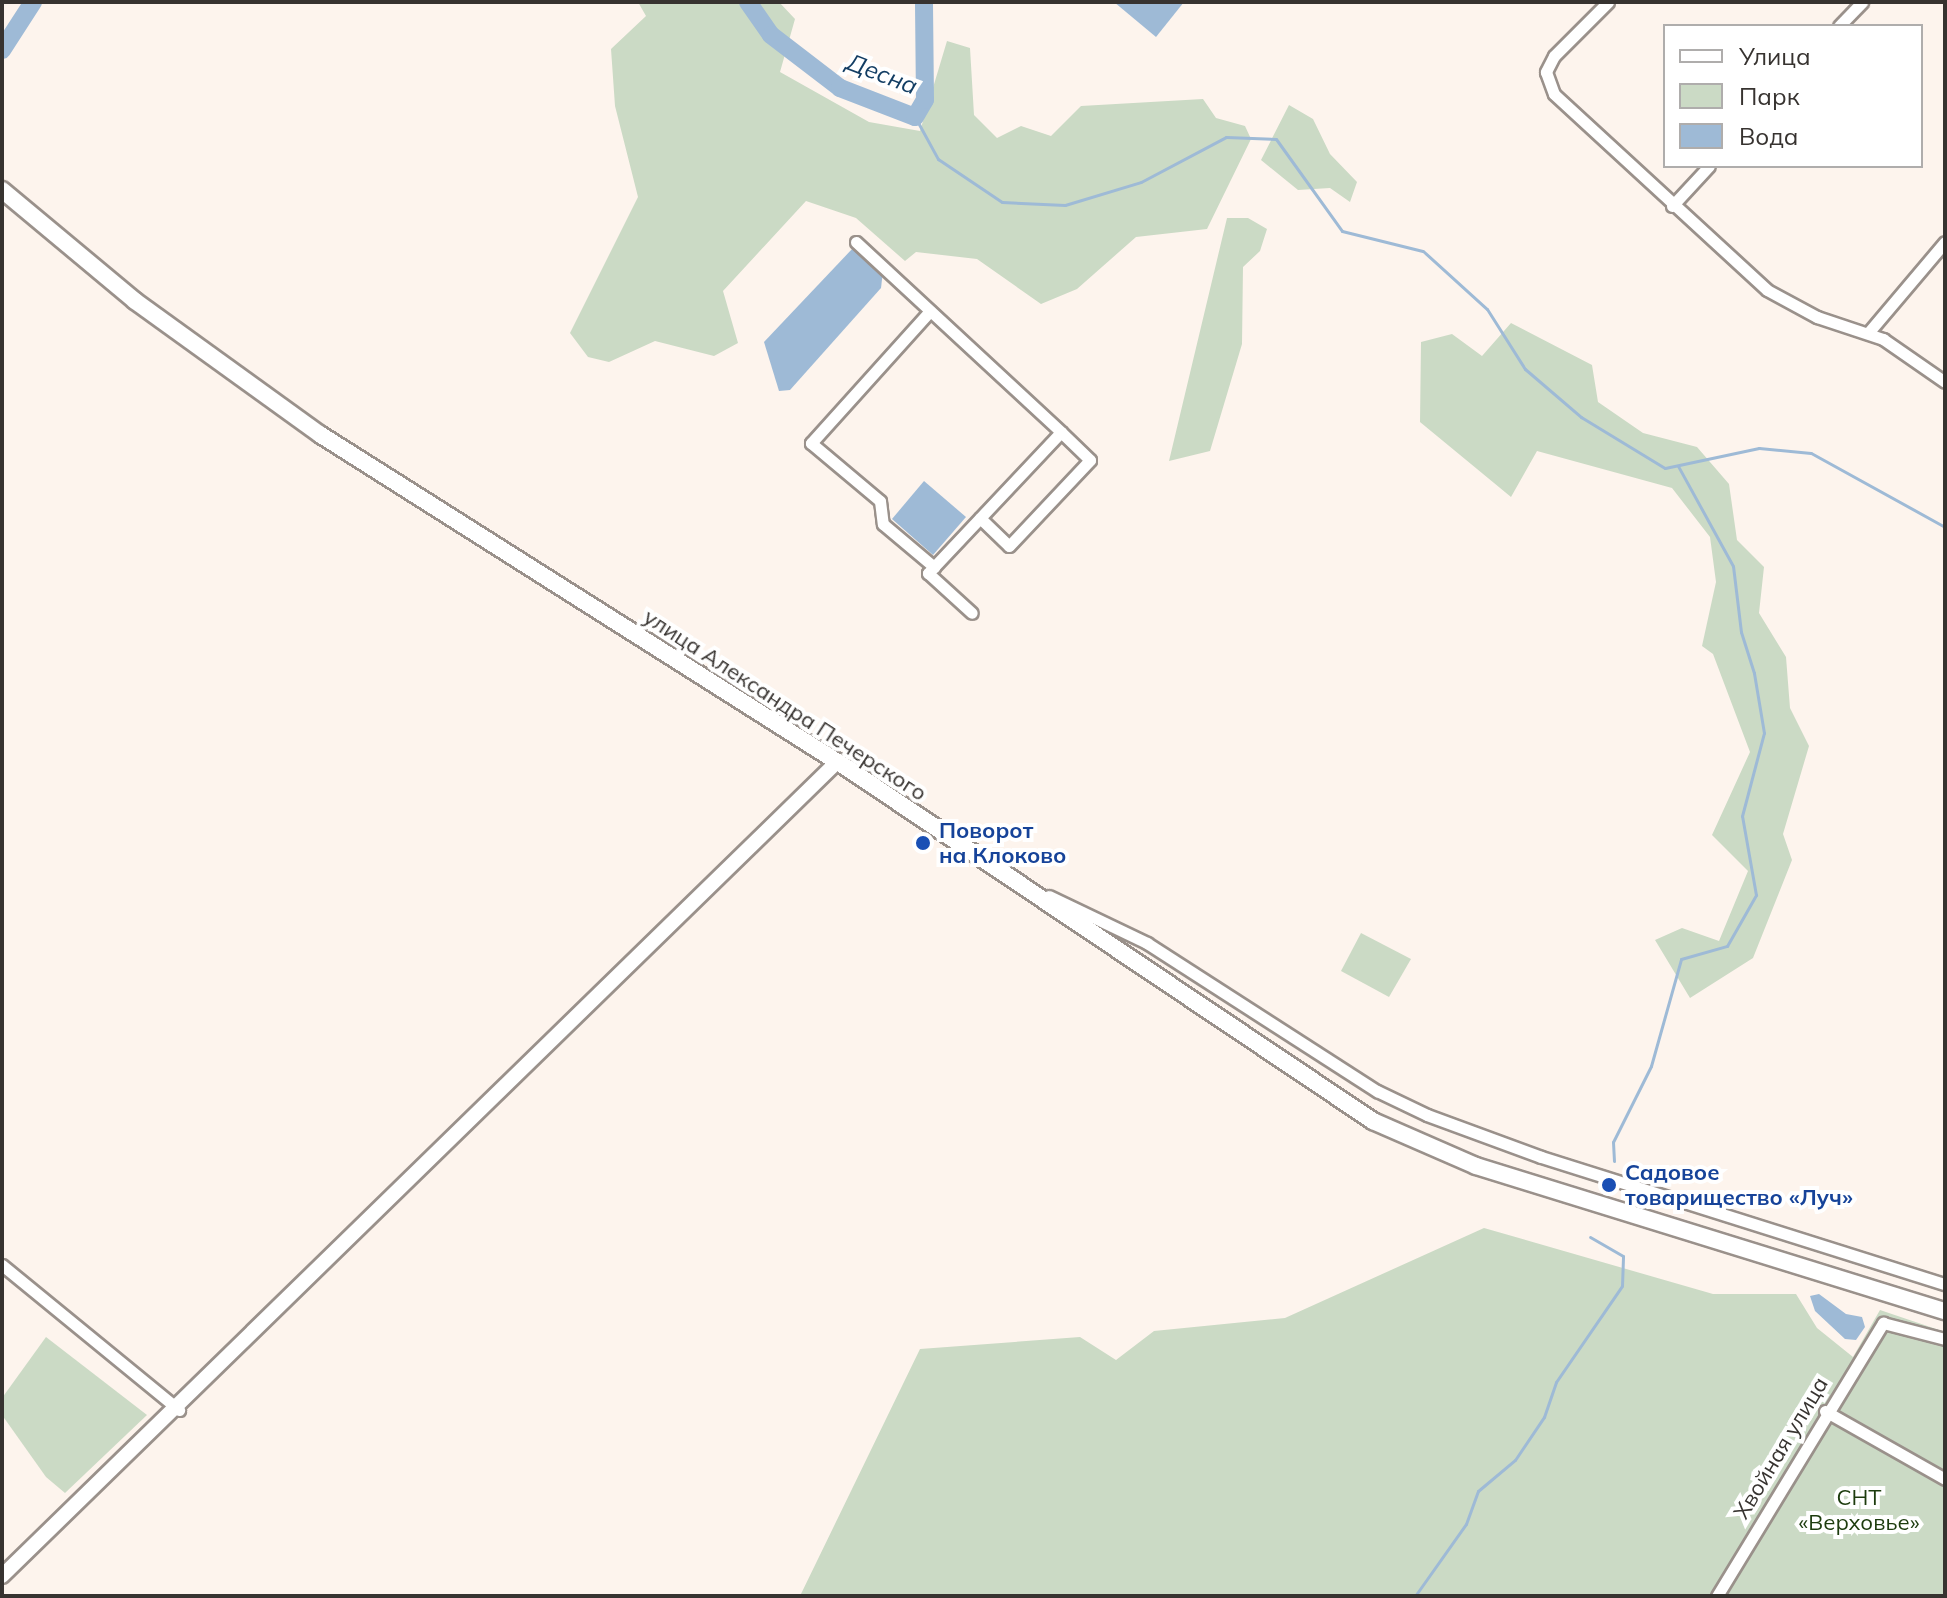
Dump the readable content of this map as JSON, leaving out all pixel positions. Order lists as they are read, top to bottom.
{
  "streets": {
    "main road": ["улица Александра Печерского"],
    "street": ["Хвойная улица"]
  },
  "water": ["Десна"],
  "parks": ["СНТ «Верховье»"],
  "places": ["Поворот на Клоково", "Садовое товарищество «Луч»"],
  "legend": ["Улица", "Парк", "Вода"]
}
